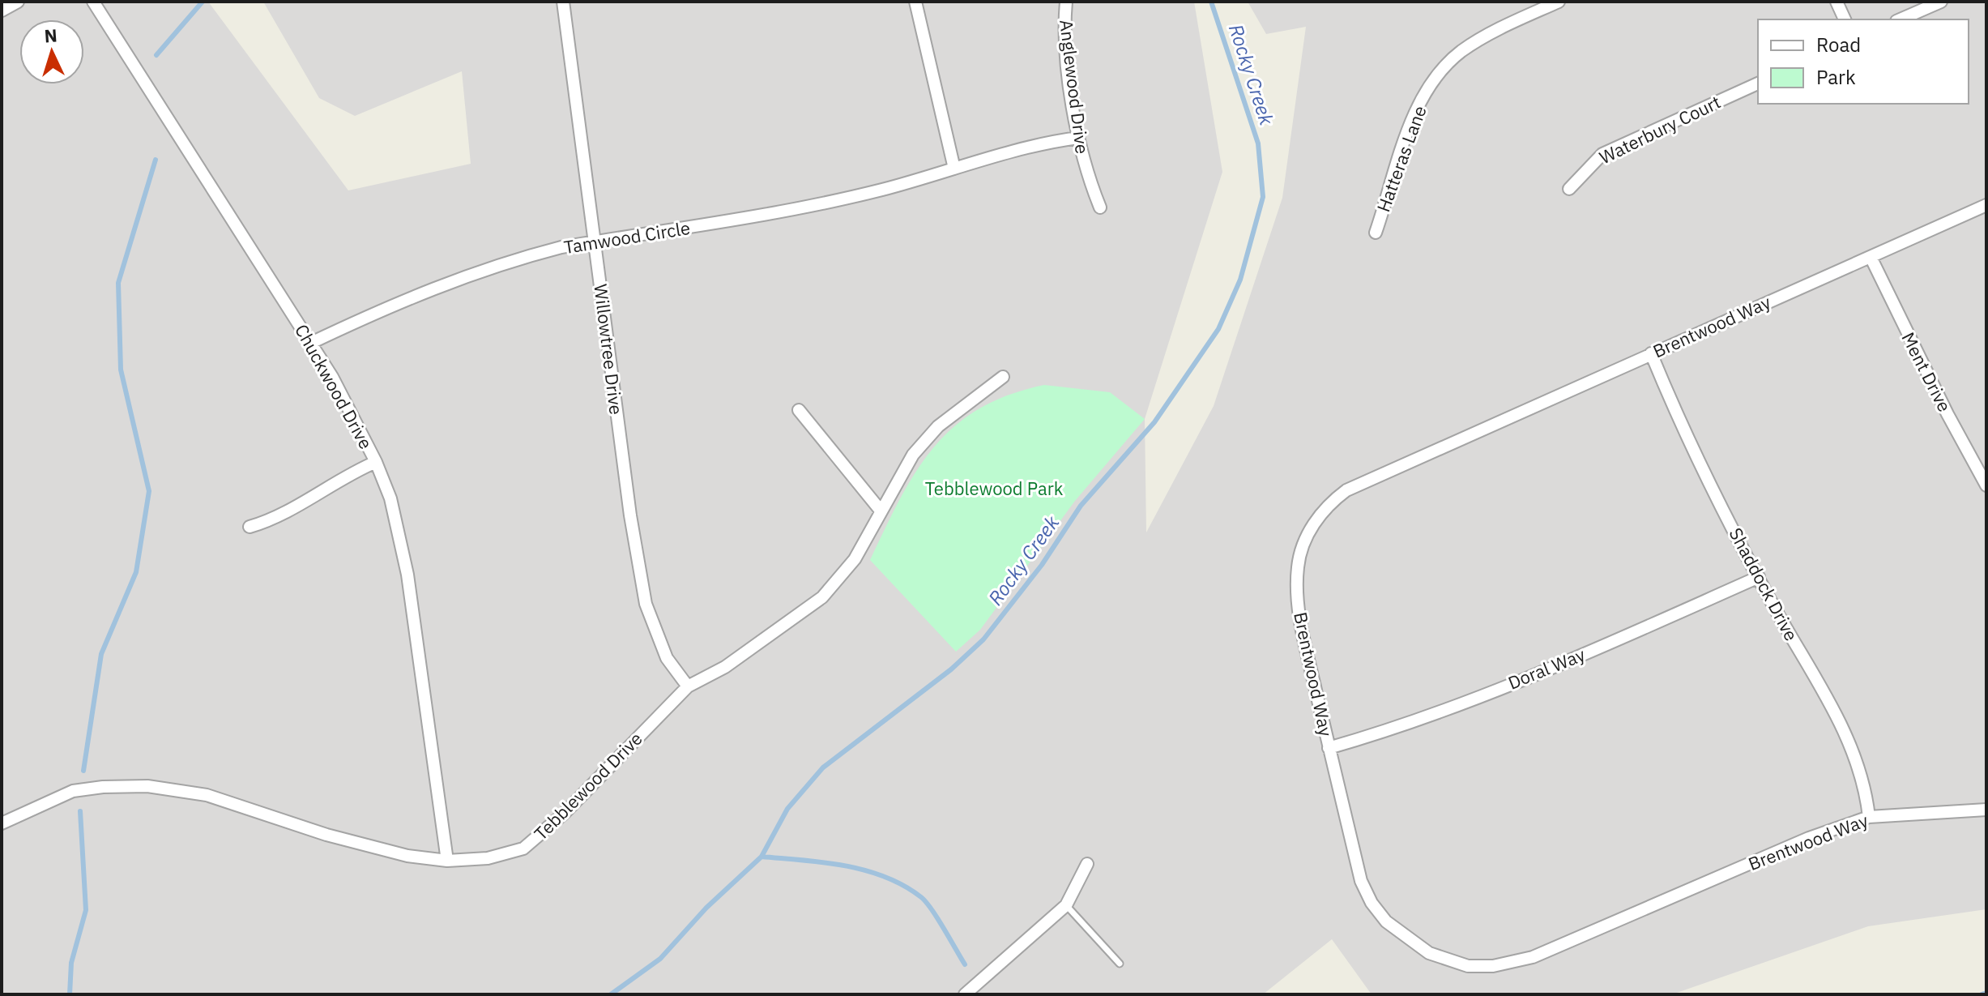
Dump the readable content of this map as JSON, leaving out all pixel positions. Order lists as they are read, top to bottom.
{
  "streets": {
    "street": [
      "Anglewood Drive",
      "Waterbury Court",
      "Hatteras Lane",
      "Tamwood Circle",
      "Brentwood Way",
      "Willowtree Drive",
      "Ment Drive",
      "Chuckwood Drive",
      "Shaddock Drive",
      "Doral Way",
      "Tebblewood Drive"
    ]
  },
  "crossings": [
    ["Anglewood Drive", "Tamwood Circle"],
    ["Tamwood Circle", "Willowtree Drive"],
    ["Tamwood Circle", "Chuckwood Drive"],
    ["Brentwood Way", "Ment Drive"],
    ["Brentwood Way", "Shaddock Drive"],
    ["Brentwood Way", "Doral Way"],
    ["Willowtree Drive", "Tebblewood Drive"],
    ["Chuckwood Drive", "Tebblewood Drive"],
    ["Shaddock Drive", "Doral Way"]
  ],
  "water": ["Rocky Creek"],
  "parks": ["Tebblewood Park"],
  "legend": ["Road", "Park"],
  "north": "top"
}
